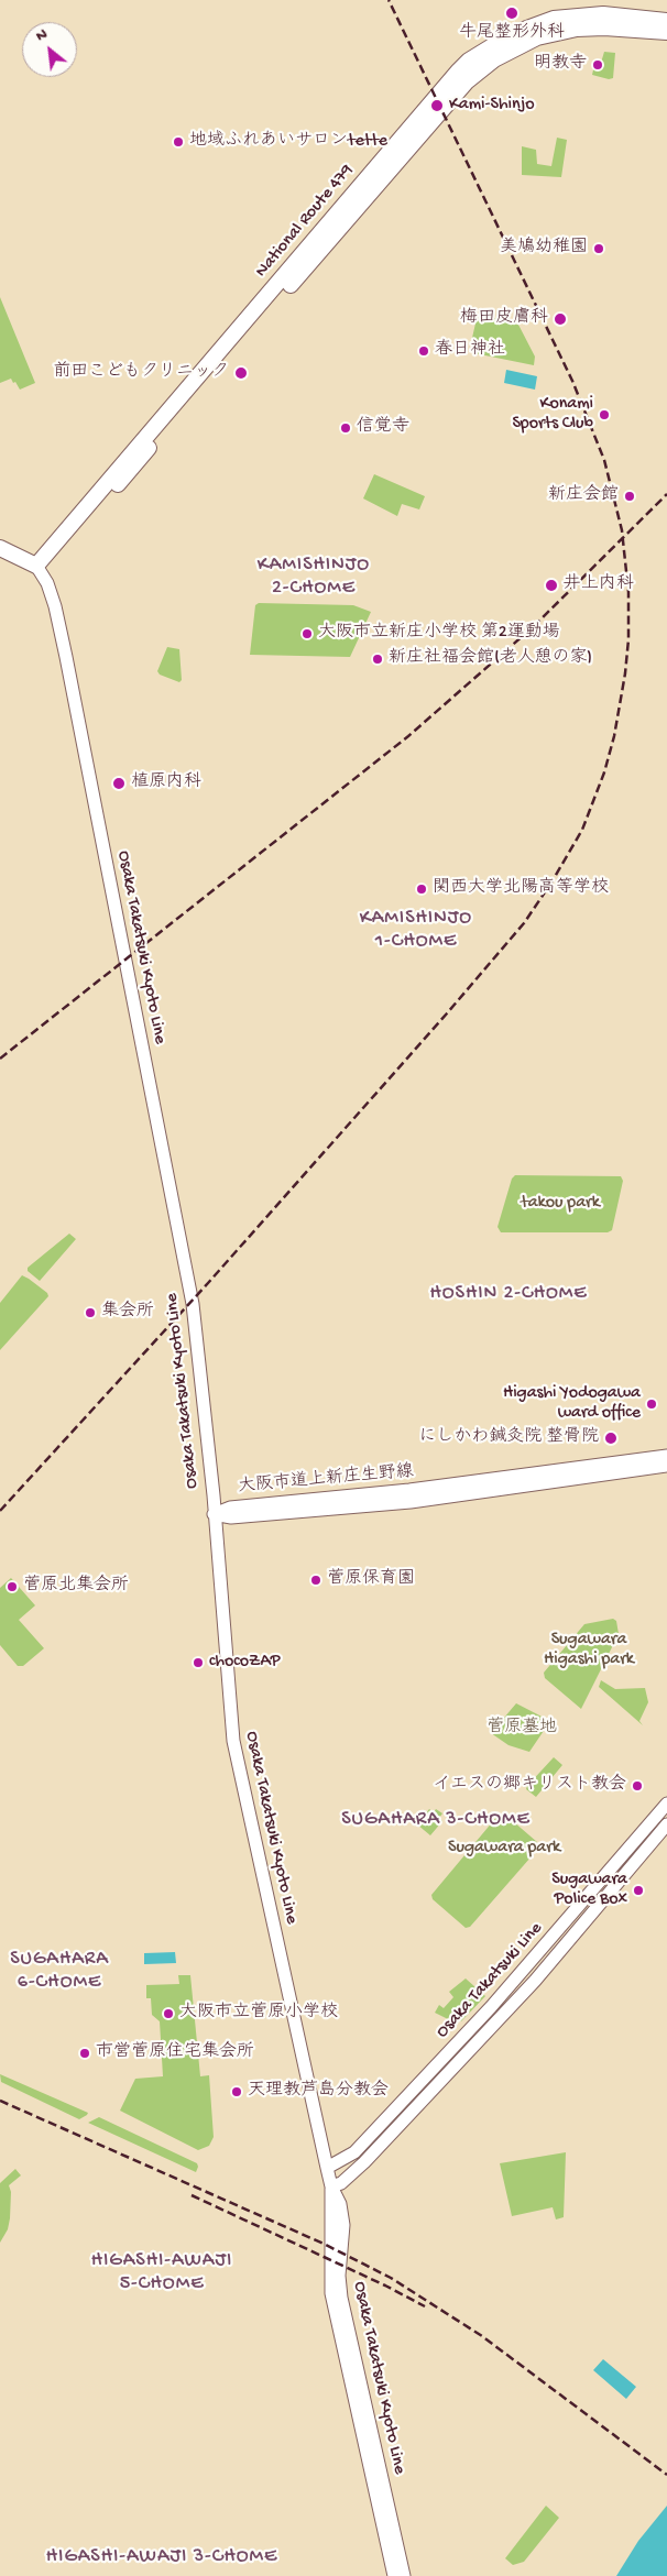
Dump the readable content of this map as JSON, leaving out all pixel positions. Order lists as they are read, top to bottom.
{
  "streets": {
    "highway": ["National Route 479"],
    "main road": ["Osaka Takatsuki Kyoto Line", "大阪市道上新庄生野線", "Osaka Takatsuki Line"]
  },
  "crossings": [
    ["National Route 479", "Osaka Takatsuki Kyoto Line"],
    ["Osaka Takatsuki Kyoto Line", "大阪市道上新庄生野線"],
    ["Osaka Takatsuki Kyoto Line", "Osaka Takatsuki Line"]
  ],
  "districts": [
    "KAMISHINJO 2-CHOME",
    "KAMISHINJO 1-CHOME",
    "HOSHIN 2-CHOME",
    "SUGAHARA 3-CHOME",
    "SUGAHARA 6-CHOME",
    "HIGASHI-AWAJI 5-CHOME",
    "HIGASHI-AWAJI 3-CHOME"
  ],
  "parks": [
    "takou park",
    "Sugawara Higashi park",
    "菅原墓地",
    "Sugawara park"
  ],
  "places": [
    "牛尾整形外科",
    "明教寺",
    "Kami-Shinjo",
    "地域ふれあいサロンtette",
    "美鳩幼稚園",
    "梅田皮膚科",
    "春日神社",
    "前田こどもクリニック",
    "Konami Sports Club",
    "信覚寺",
    "新庄会館",
    "井上内科",
    "大阪市立新庄小学校 第2運動場",
    "新庄社福会館(老人憩の家)",
    "植原内科",
    "関西大学北陽高等学校",
    "集会所",
    "Higashi Yodogawa ward office",
    "にしかわ鍼灸院 整骨院",
    "菅原保育園",
    "菅原北集会所",
    "chocoZAP",
    "イエスの郷キリスト教会",
    "Sugawara Police Box",
    "大阪市立菅原小学校",
    "市営菅原住宅集会所",
    "天理教芦島分教会"
  ],
  "north": "top left"
}
